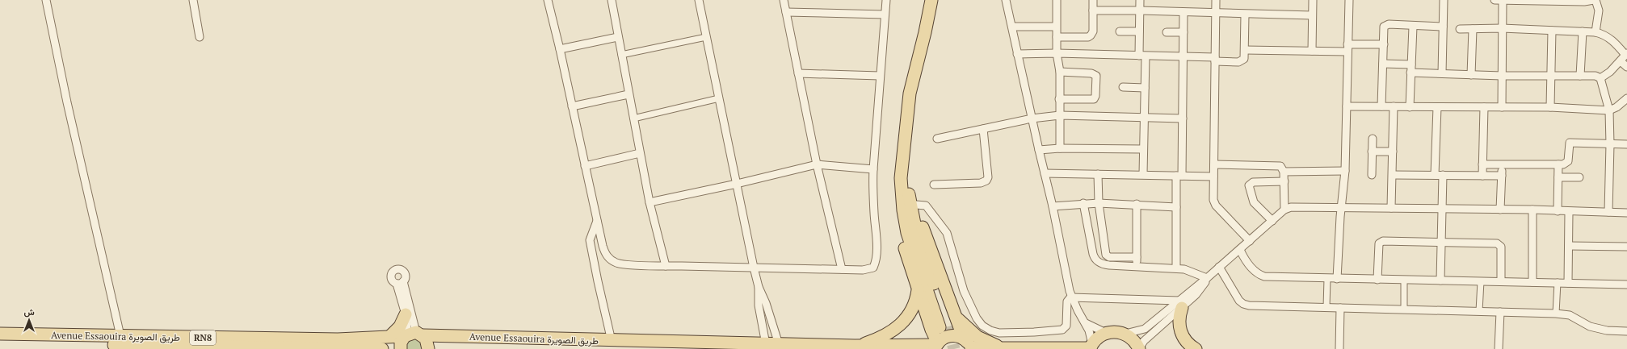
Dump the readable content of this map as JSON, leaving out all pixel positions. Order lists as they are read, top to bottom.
{
  "streets": {
    "main road": ["Avenue Essaouira طريق الصويرة", "RN8"]
  },
  "north": "top"
}
